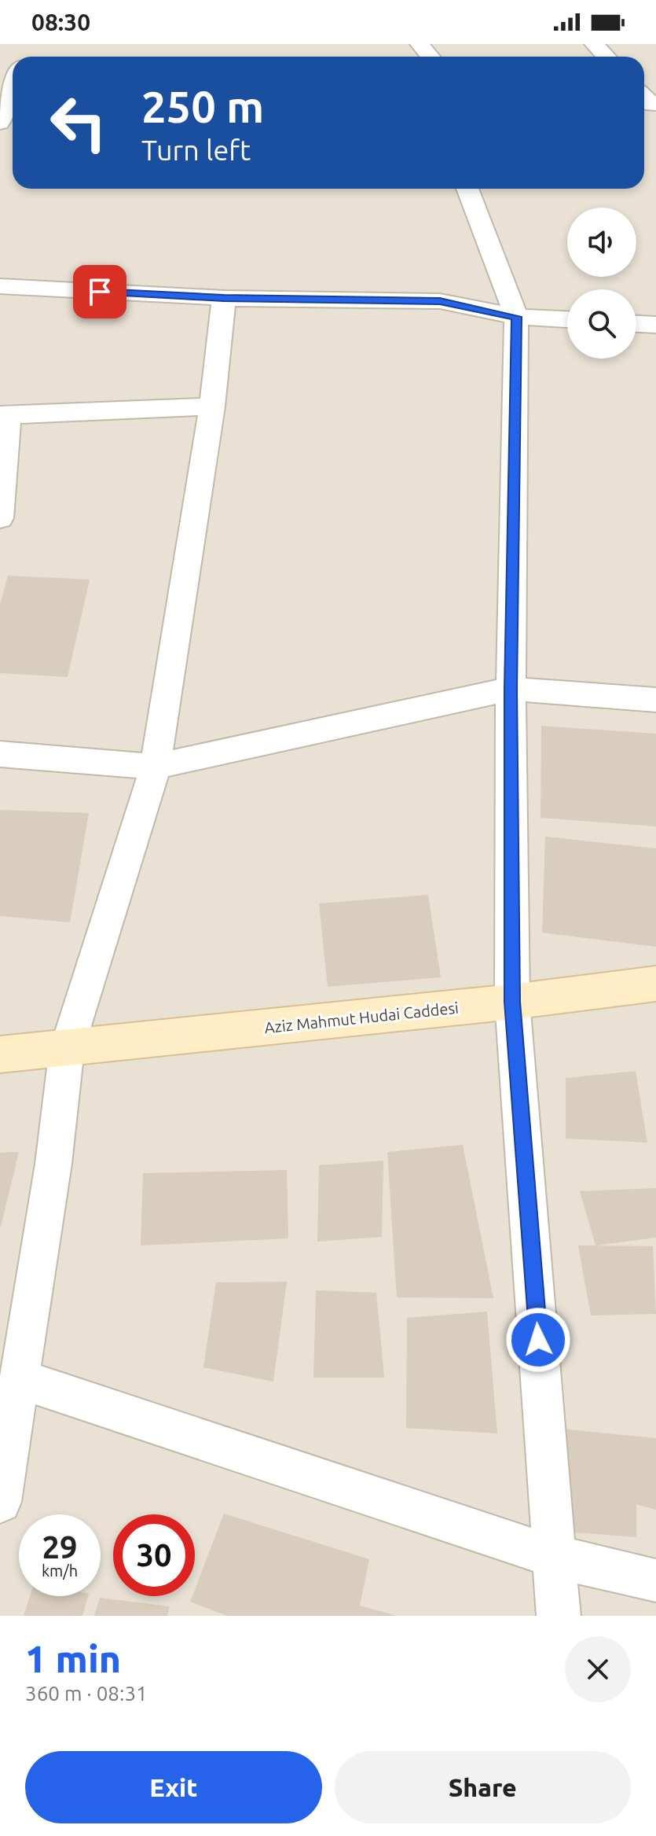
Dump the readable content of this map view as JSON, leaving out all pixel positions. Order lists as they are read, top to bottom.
{
  "streets": {
    "street": ["Aziz Mahmut Hudai Caddesi"]
  },
  "page": {
    "status": "08:30",
    "turn": ["250 m", "Turn left"],
    "speed": "29 km/h",
    "limit": "30",
    "heading": ["1 min", "360 m · 08:31"],
    "buttons": ["Exit", "Share"]
  }
}
